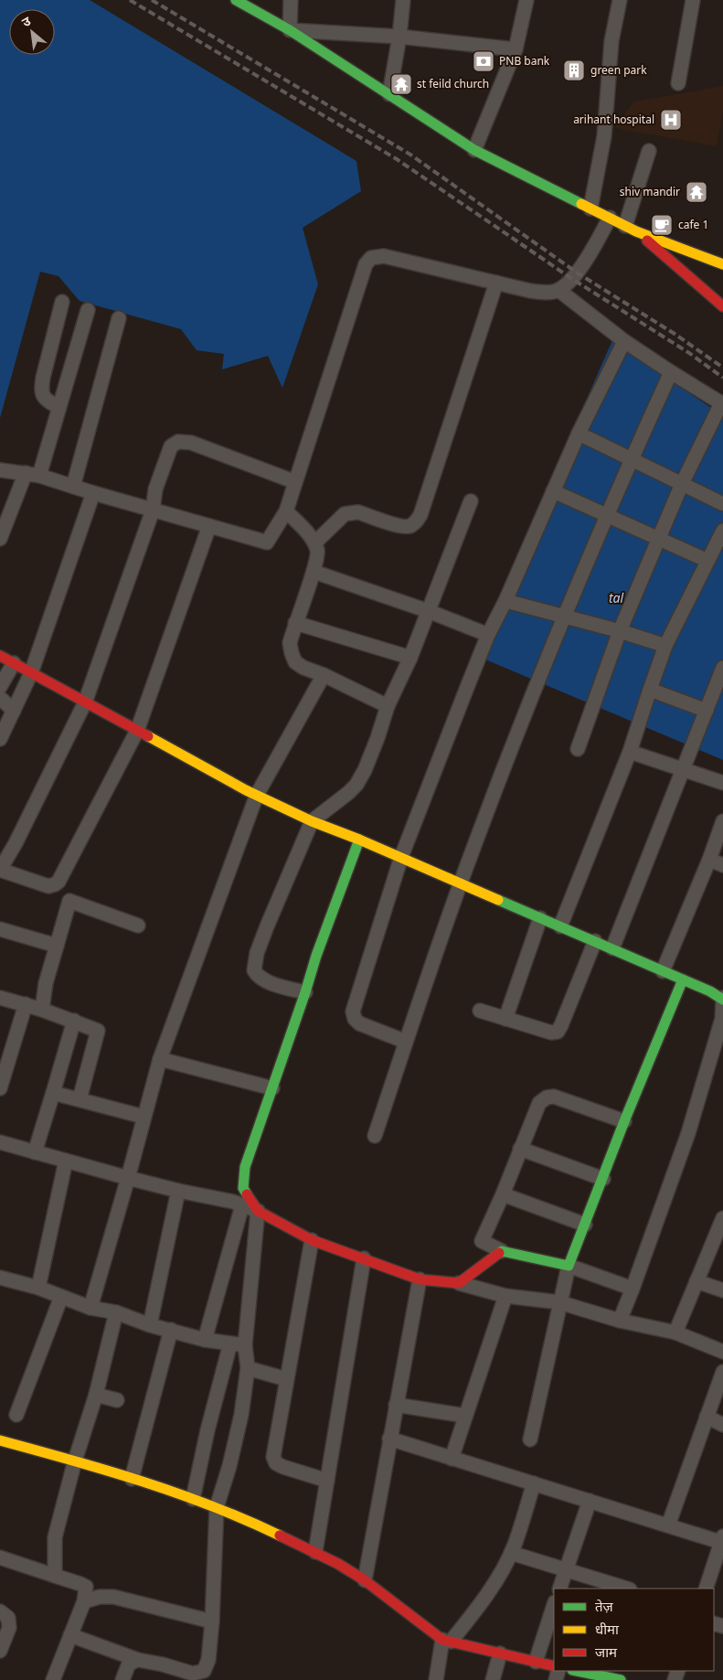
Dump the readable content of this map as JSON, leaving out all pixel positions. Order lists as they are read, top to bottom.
{
  "water": ["tal"],
  "places": {
    "bank": ["PNB bank"],
    "building": ["green park"],
    "temple": ["st feild church", "shiv mandir"],
    "hospital": ["arihant hospital"],
    "cafe": ["cafe 1"]
  },
  "legend": ["तेज़", "धीमा", "जाम"],
  "north": "top left"
}
